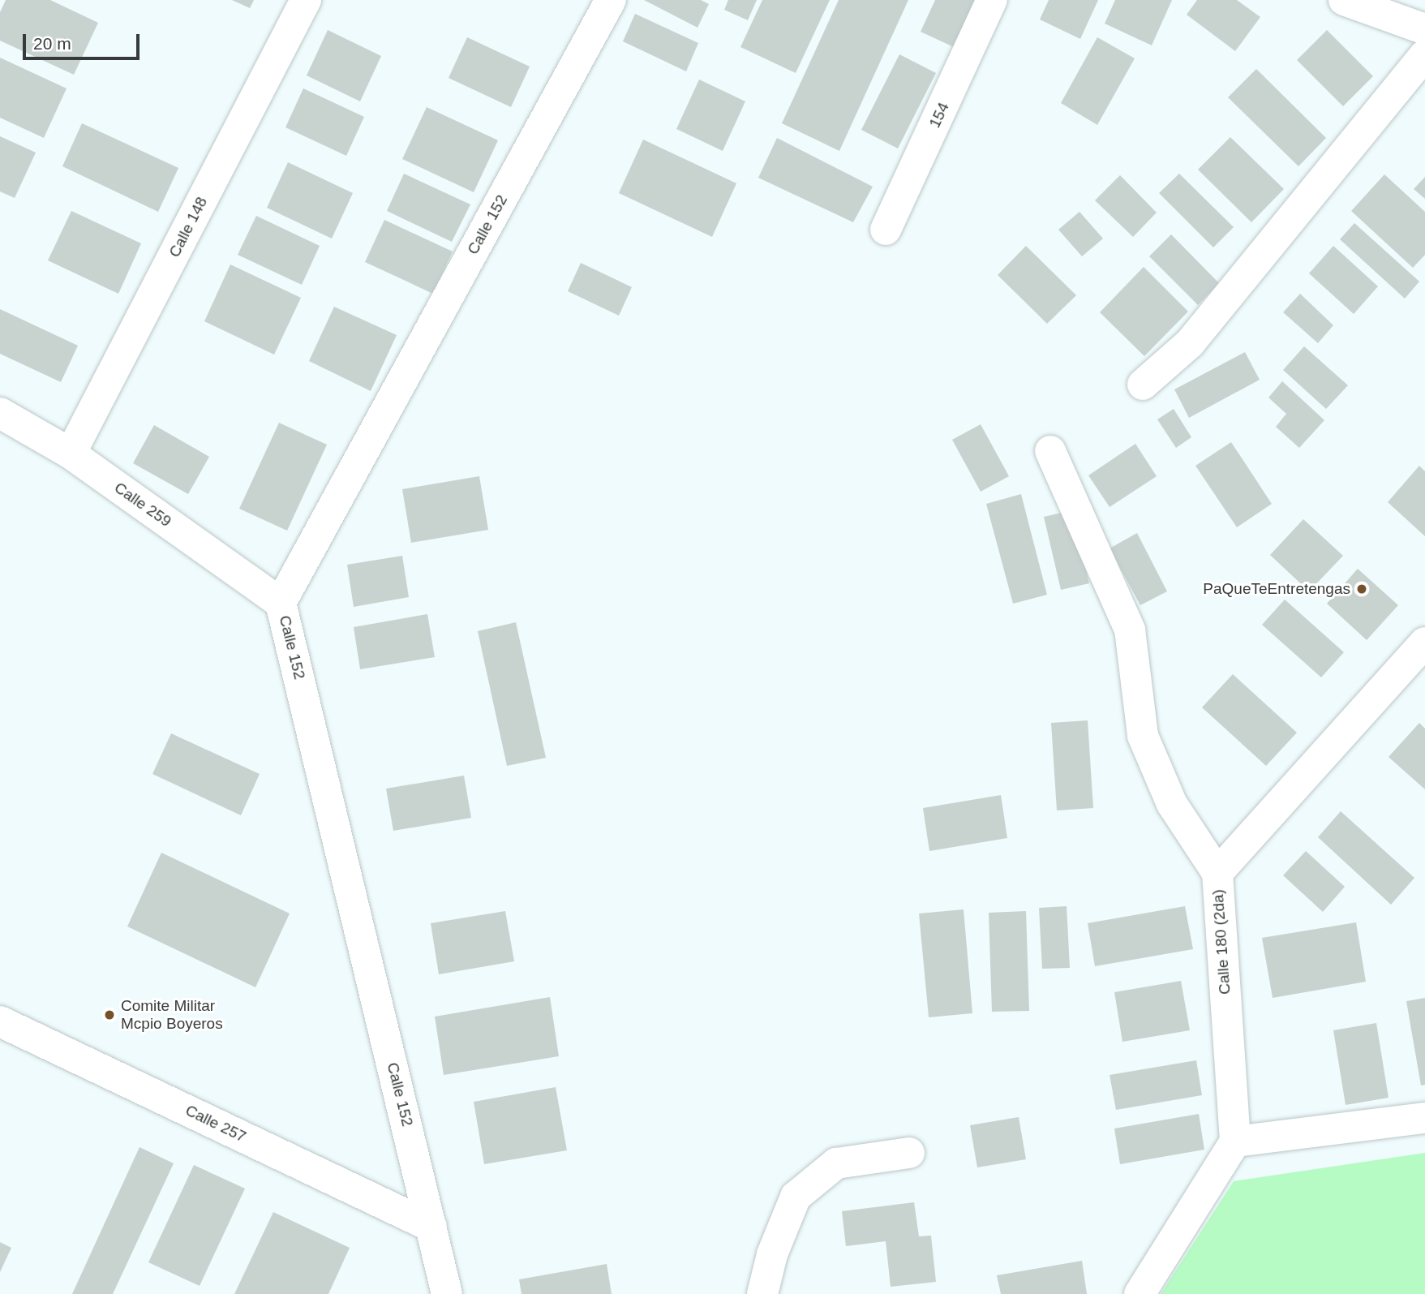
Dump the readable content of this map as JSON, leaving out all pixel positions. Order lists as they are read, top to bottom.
{
  "streets": {
    "street": [
      "154",
      "Calle 152",
      "Calle 148",
      "Calle 259",
      "Calle 180 (2da)",
      "Calle 257"
    ]
  },
  "crossings": [
    ["Calle 152", "Calle 259"],
    ["Calle 152", "Calle 257"],
    ["Calle 148", "Calle 259"]
  ],
  "places": ["PaQueTeEntretengas", "Comite Militar Mcpio Boyeros"],
  "scale_bar": "20 m"
}
